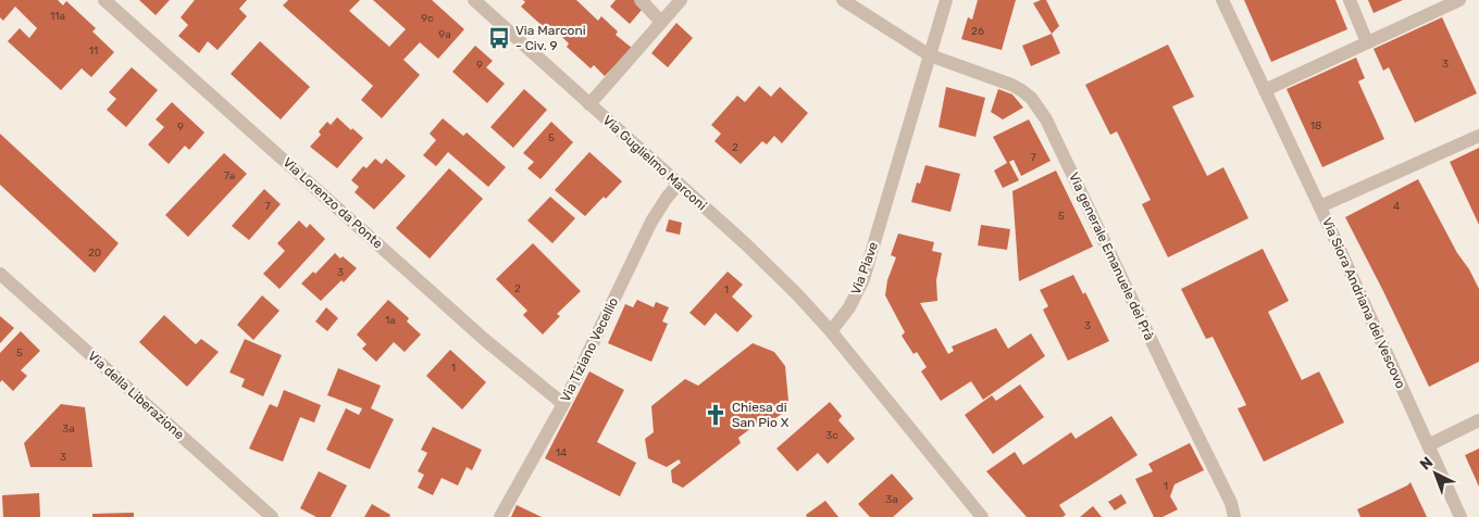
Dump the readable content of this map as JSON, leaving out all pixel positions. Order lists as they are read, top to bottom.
{
  "streets": {
    "street": [
      "Via Guglielmo Marconi",
      "Via Lorenzo da Ponte",
      "Via generale Emanuele del Prà",
      "Via Piave",
      "Via Siora Andriana del Vescovo",
      "Via Tiziano Vecellio",
      "Via della Liberazione"
    ]
  },
  "crossings": [
    ["Via Guglielmo Marconi", "Via Piave"],
    ["Via Guglielmo Marconi", "Via Tiziano Vecellio"],
    ["Via Lorenzo da Ponte", "Via Tiziano Vecellio"],
    ["Via generale Emanuele del Prà", "Via Piave"]
  ],
  "places": {
    "bus stop": ["Via Marconi - Civ. 9"],
    "church": ["Chiesa di San Pio X"]
  },
  "house_numbers": [
    "11a",
    "9c",
    "26",
    "9a",
    "11",
    "3",
    "9",
    "18",
    "9",
    "5",
    "2",
    "7",
    "7a",
    "7",
    "4",
    "5",
    "20",
    "3",
    "2",
    "1",
    "1a",
    "3",
    "5",
    "1",
    "3a",
    "3c",
    "14",
    "3",
    "1",
    "3a"
  ],
  "north": "top left"
}
